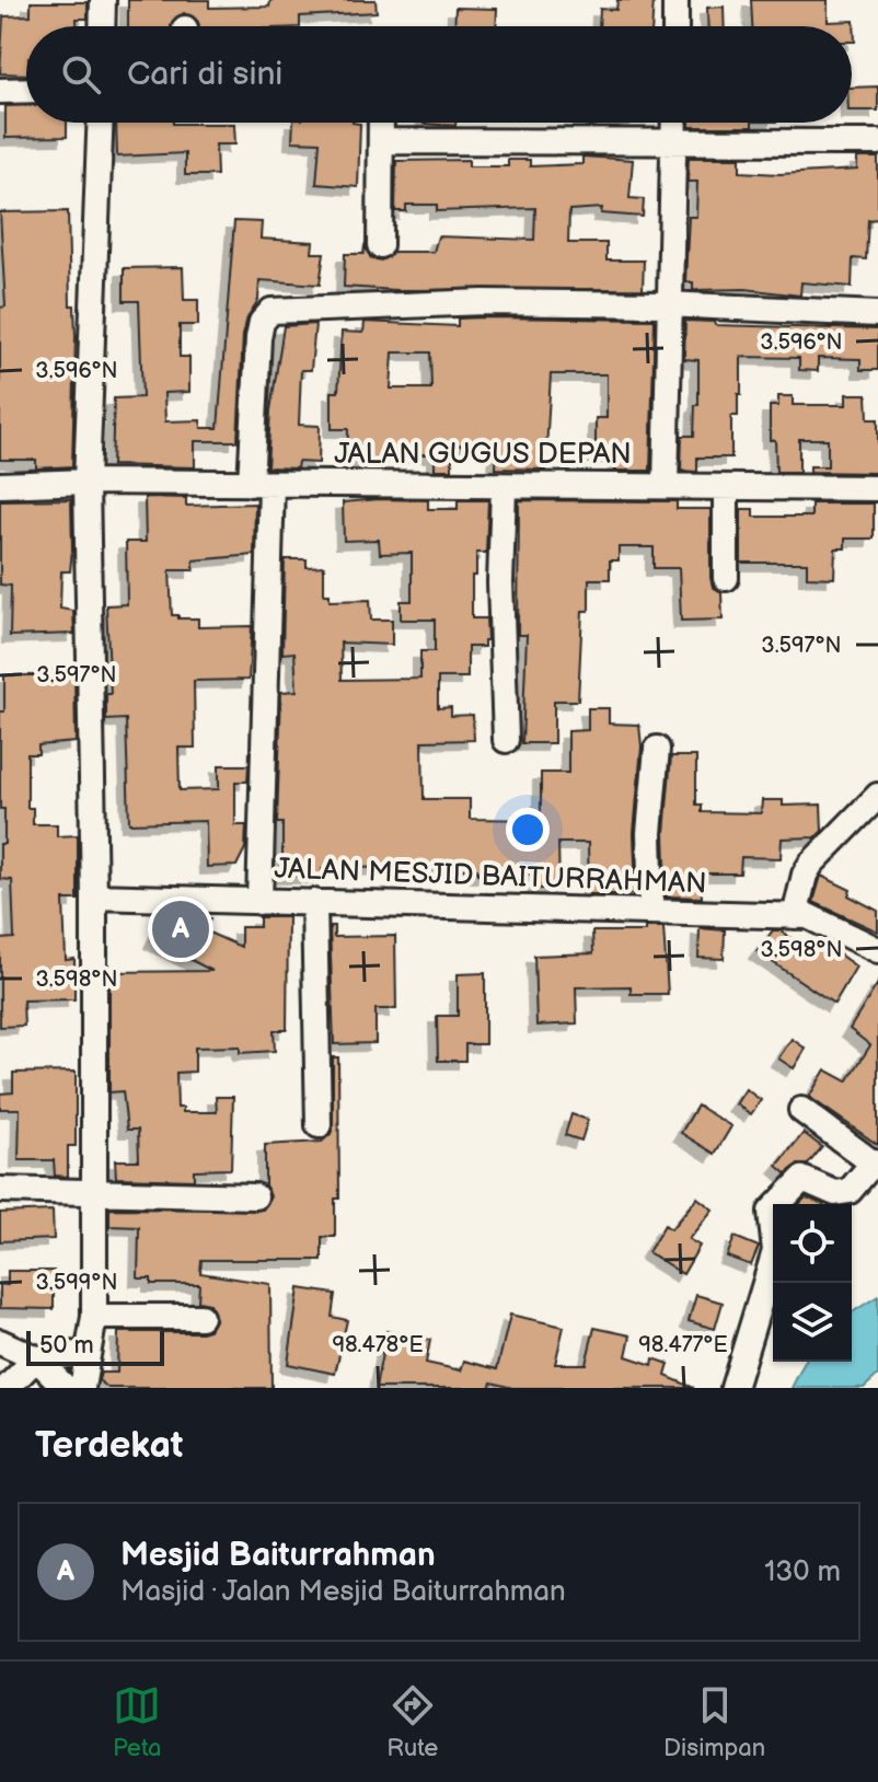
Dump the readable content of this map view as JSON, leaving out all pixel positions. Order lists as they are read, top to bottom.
{
  "streets": {
    "street": ["JALAN GUGUS DEPAN", "JALAN MESJID BAITURRAHMAN"]
  },
  "scale_bar": "50 m",
  "page": {
    "search": "Cari di sini",
    "pins": "A",
    "scale": "50 m",
    "heading": "Terdekat",
    "list": [
      {
        "mark": "A",
        "name": "Mesjid Baiturrahman",
        "note": "Masjid · Jalan Mesjid Baiturrahman",
        "value": "130 m"
      }
    ],
    "nav": ["Peta", "Rute", "Disimpan"]
  },
  "coordinates": [
    "3.596°N",
    "3.597°N",
    "3.598°N",
    "3.599°N",
    "98.478°E",
    "98.477°E"
  ]
}
